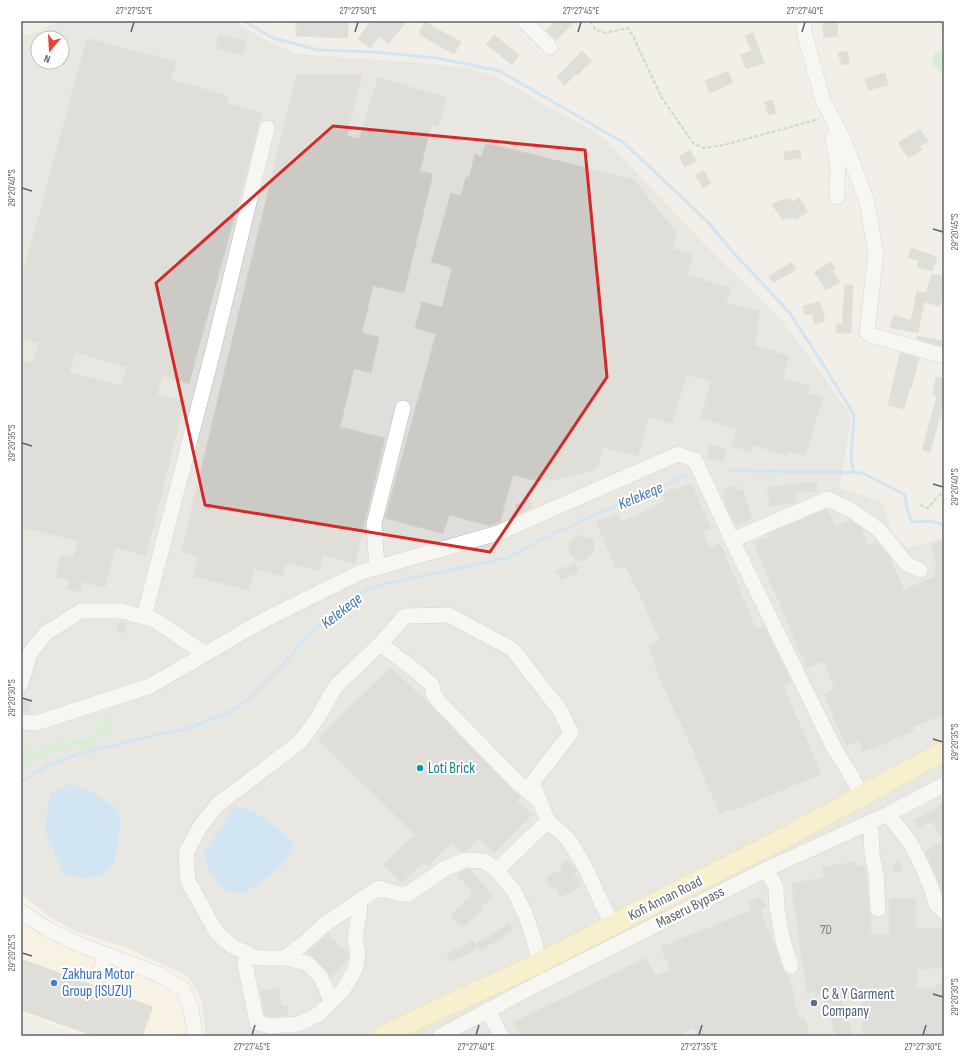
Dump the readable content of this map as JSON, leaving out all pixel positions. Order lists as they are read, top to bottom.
{
  "streets": {
    "main road": ["Kofi Annan Road"],
    "street": ["Maseru Bypass"]
  },
  "water": ["Kelekeqe"],
  "places": ["Loti Brick", "Zakhura Motor Group (ISUZU)", "C & Y Garment Company"],
  "house_numbers": ["7D"],
  "north": "bottom",
  "coordinates": [
    "27°27'55\"E",
    "27°27'50\"E",
    "27°27'45\"E",
    "27°27'40\"E",
    "29°20'40\"S",
    "29°20'45\"S",
    "29°20'35\"S",
    "29°20'30\"S",
    "29°20'25\"S",
    "27°27'35\"E",
    "27°27'30\"E"
  ]
}
